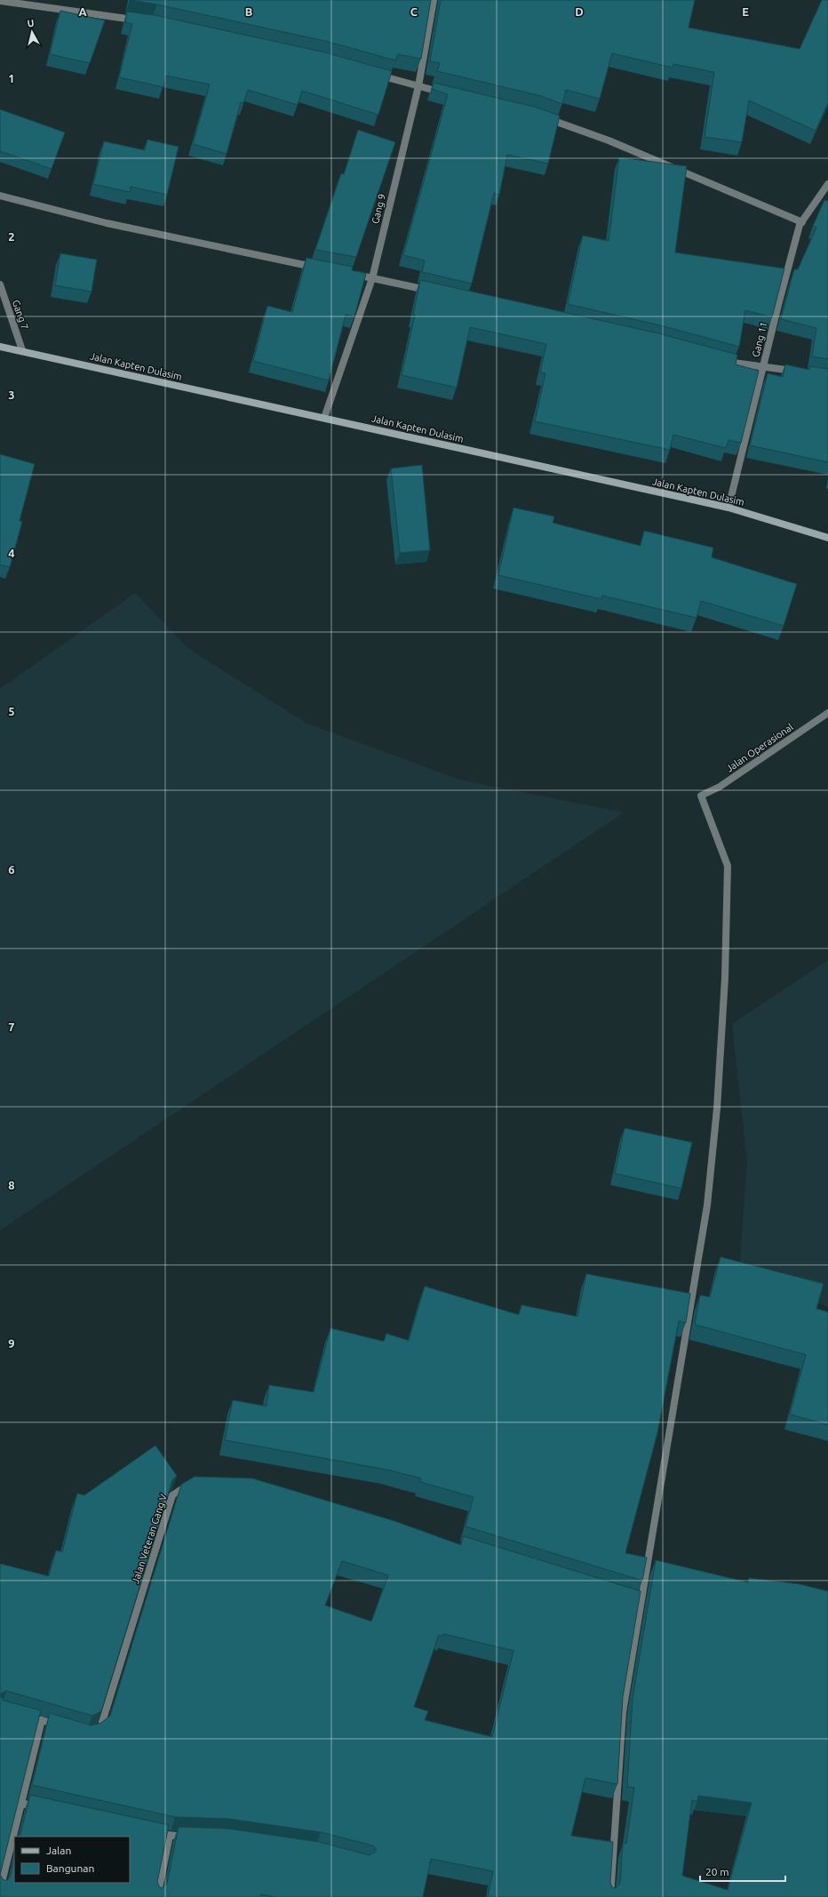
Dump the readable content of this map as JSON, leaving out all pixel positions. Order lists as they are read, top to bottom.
{
  "streets": {
    "main road": ["Jalan Kapten Dulasim"],
    "street": [
      "Gang 9",
      "Gang 7",
      "Gang 11",
      "Jalan Operasional",
      "Jalan Veteran Gang V"
    ]
  },
  "crossings": [
    ["Gang 9", "Jalan Kapten Dulasim"],
    ["Gang 7", "Jalan Kapten Dulasim"],
    ["Gang 11", "Jalan Kapten Dulasim"]
  ],
  "legend": ["Jalan", "Bangunan"],
  "scale_bar": "20 m",
  "north": "top",
  "grid": {
    "columns": [
      "A",
      "B",
      "C",
      "D",
      "E"
    ],
    "rows": [
      "1",
      "2",
      "3",
      "4",
      "5",
      "6",
      "7",
      "8",
      "9"
    ]
  }
}
